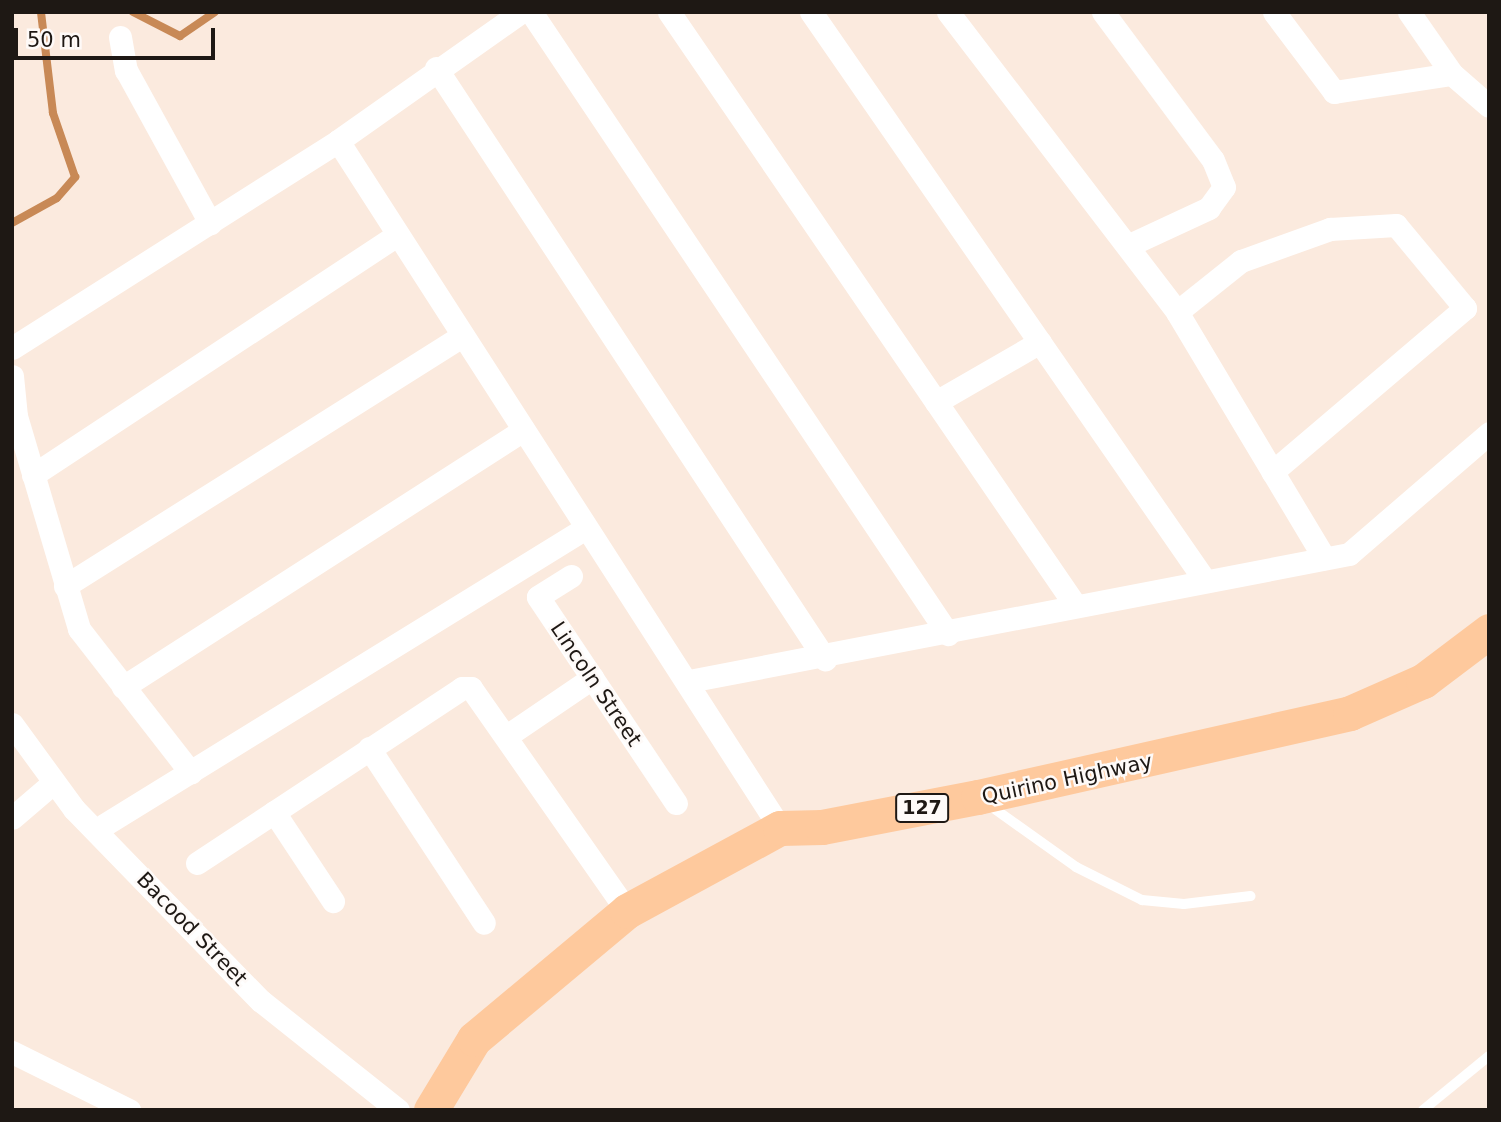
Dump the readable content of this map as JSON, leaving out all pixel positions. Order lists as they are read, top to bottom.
{
  "streets": {
    "main road": ["Quirino Highway", "127"],
    "street": ["Lincoln Street", "Bacood Street"]
  },
  "scale_bar": "50 m"
}
